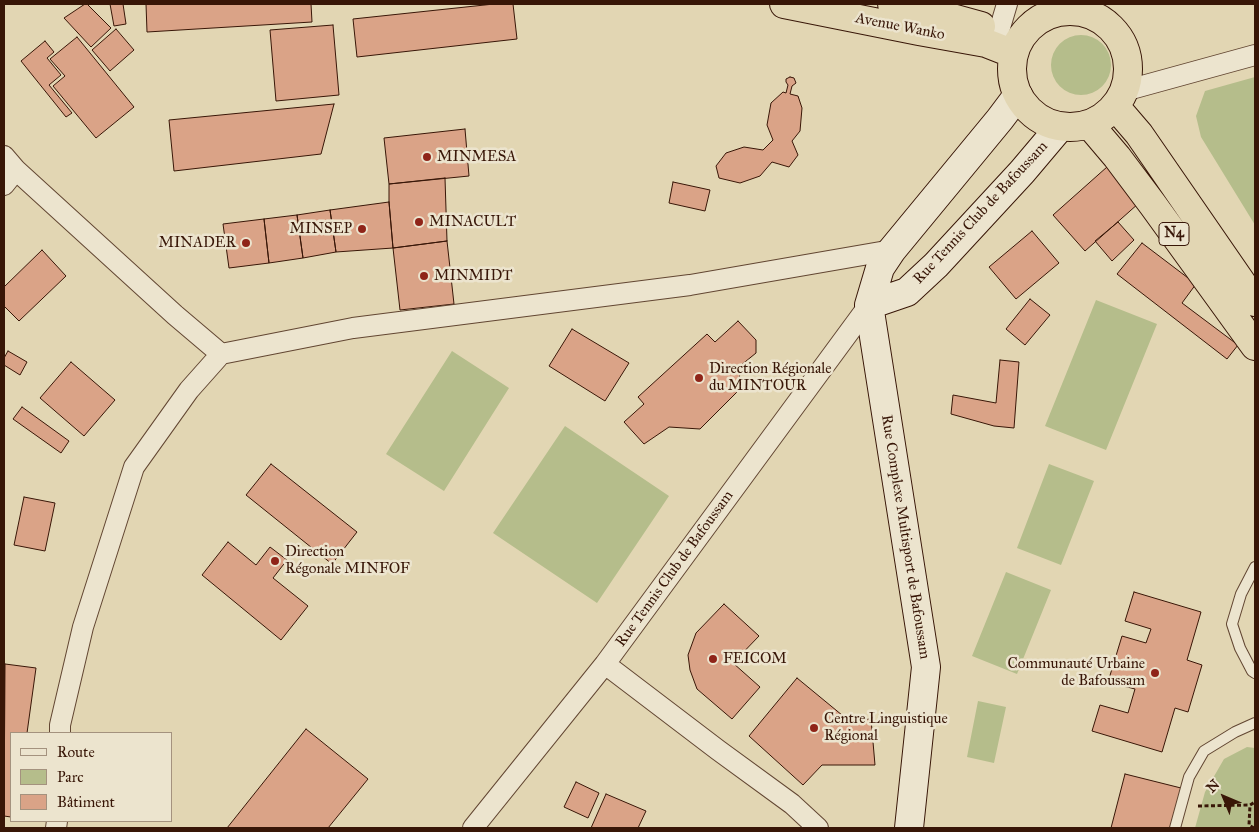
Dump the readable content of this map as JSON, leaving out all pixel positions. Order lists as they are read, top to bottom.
{
  "streets": {
    "highway": ["Avenue Wanko", "N4"],
    "street": ["Rue Tennis Club de Bafoussam", "Rue Complexe Multisport de Bafoussam"]
  },
  "crossings": [
    ["Avenue Wanko", "Rue Tennis Club de Bafoussam"],
    ["Avenue Wanko", "N4"],
    ["Rue Tennis Club de Bafoussam", "N4"],
    ["Rue Tennis Club de Bafoussam", "Rue Complexe Multisport de Bafoussam"]
  ],
  "places": [
    "MINMESA",
    "MINACULT",
    "MINSEP",
    "MINADER",
    "MINMIDT",
    "Direction Régionale du MINTOUR",
    "Direction Régonale MINFOF",
    "FEICOM",
    "Communauté Urbaine de Bafoussam",
    "Centre Linguistique Régional"
  ],
  "legend": ["Route", "Parc", "Bâtiment"],
  "north": "top left"
}
